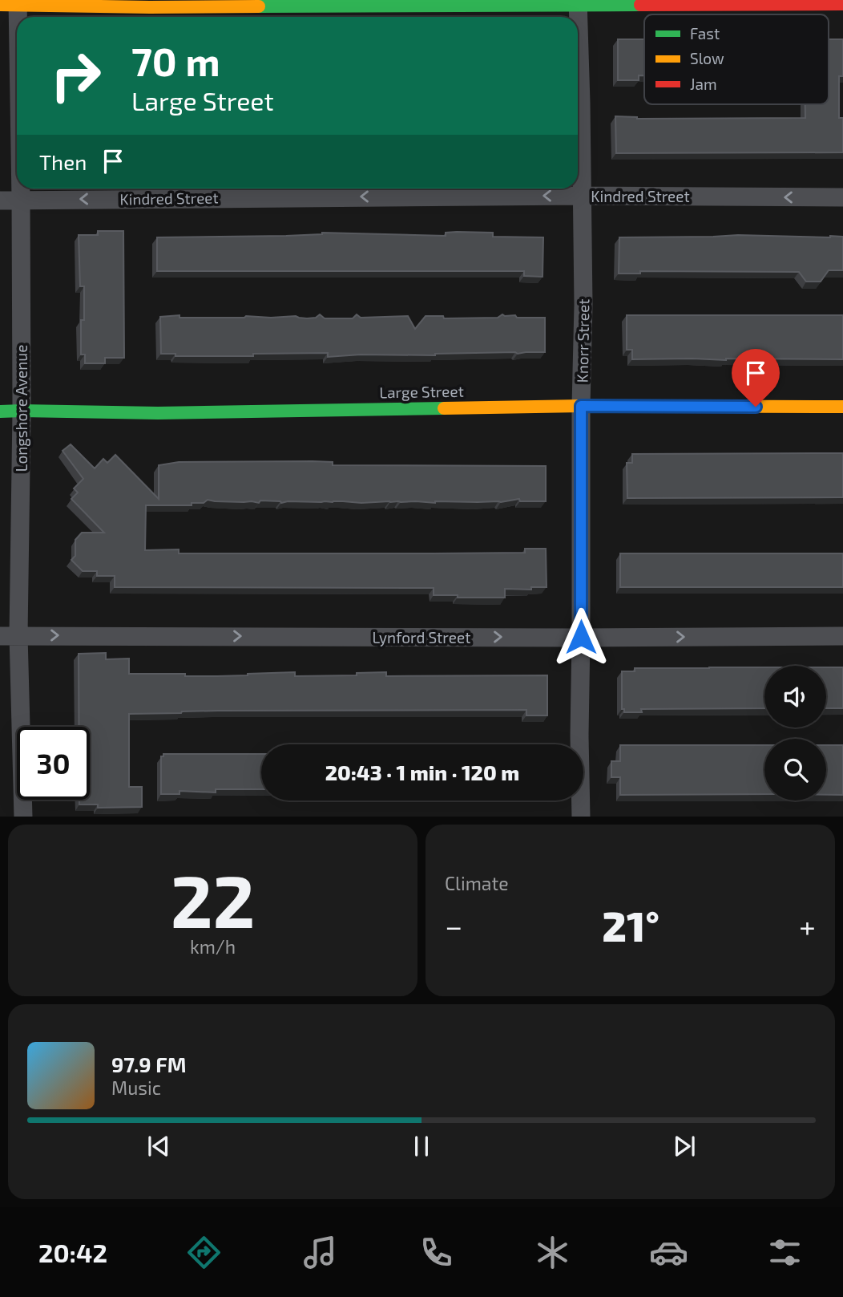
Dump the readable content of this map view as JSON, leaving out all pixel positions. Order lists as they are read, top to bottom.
{
  "streets": {
    "street": [
      "Kindred Street",
      "Knorr Street",
      "Large Street",
      "Longshore Avenue",
      "Lynford Street"
    ]
  },
  "crossings": [
    ["Kindred Street", "Knorr Street"],
    ["Kindred Street", "Longshore Avenue"],
    ["Knorr Street", "Large Street"],
    ["Knorr Street", "Lynford Street"],
    ["Large Street", "Longshore Avenue"],
    ["Longshore Avenue", "Lynford Street"]
  ],
  "one_way": ["Kindred Street", "Lynford Street"],
  "legend": ["Fast", "Slow", "Jam"],
  "page": {
    "turn": ["70 m", "Large Street"],
    "then": "Then",
    "limit": "30",
    "trip": "20:43 · 1 min · 120 m",
    "tile": [
      ["22", "km/h"],
      "Climate"
    ],
    "heat": ["−", "21°", "+"],
    "song": ["97.9 FM", "Music"],
    "tabs": "20:42"
  }
}
